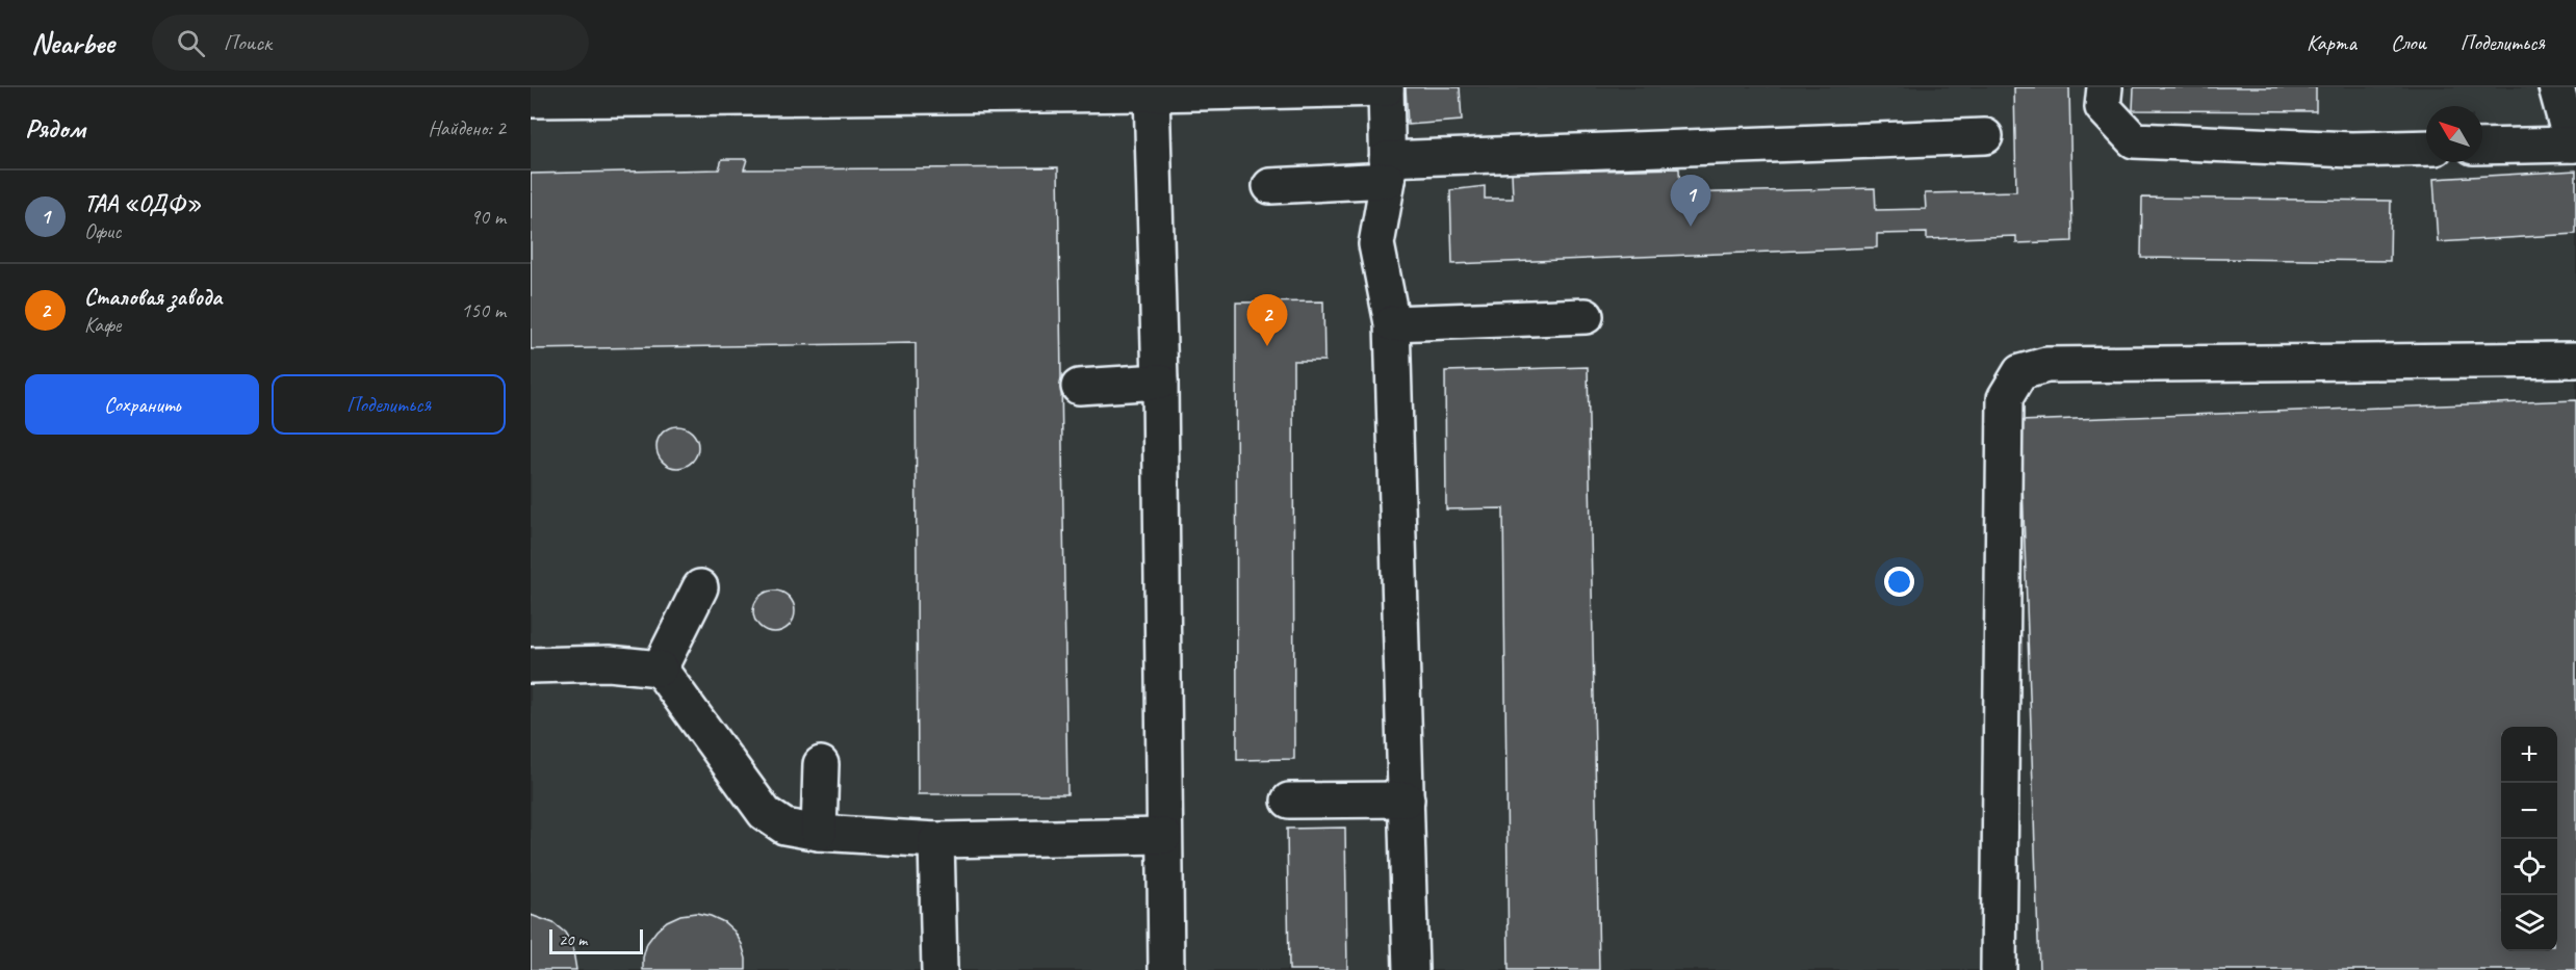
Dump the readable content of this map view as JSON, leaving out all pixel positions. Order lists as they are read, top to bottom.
{
  "scale_bar": "20 m",
  "north": "top left",
  "page": {
    "header": "Nearbee",
    "search": "Поиск",
    "nav": ["Карта", "Слои", "Поделиться"],
    "heading": ["Рядом", "Найдено: 2"],
    "list": [
      {
        "mark": "1",
        "name": "ТАА «ОДФ»",
        "note": "Офис",
        "value": "90 m"
      },
      {
        "mark": "2",
        "name": "Сталовая завода",
        "note": "Кафе",
        "value": "150 m"
      }
    ],
    "pins": ["1", "2"],
    "buttons": ["Сохранить", "Поделиться"],
    "map_buttons": ["+", "−"],
    "scale": "20 m"
  }
}
